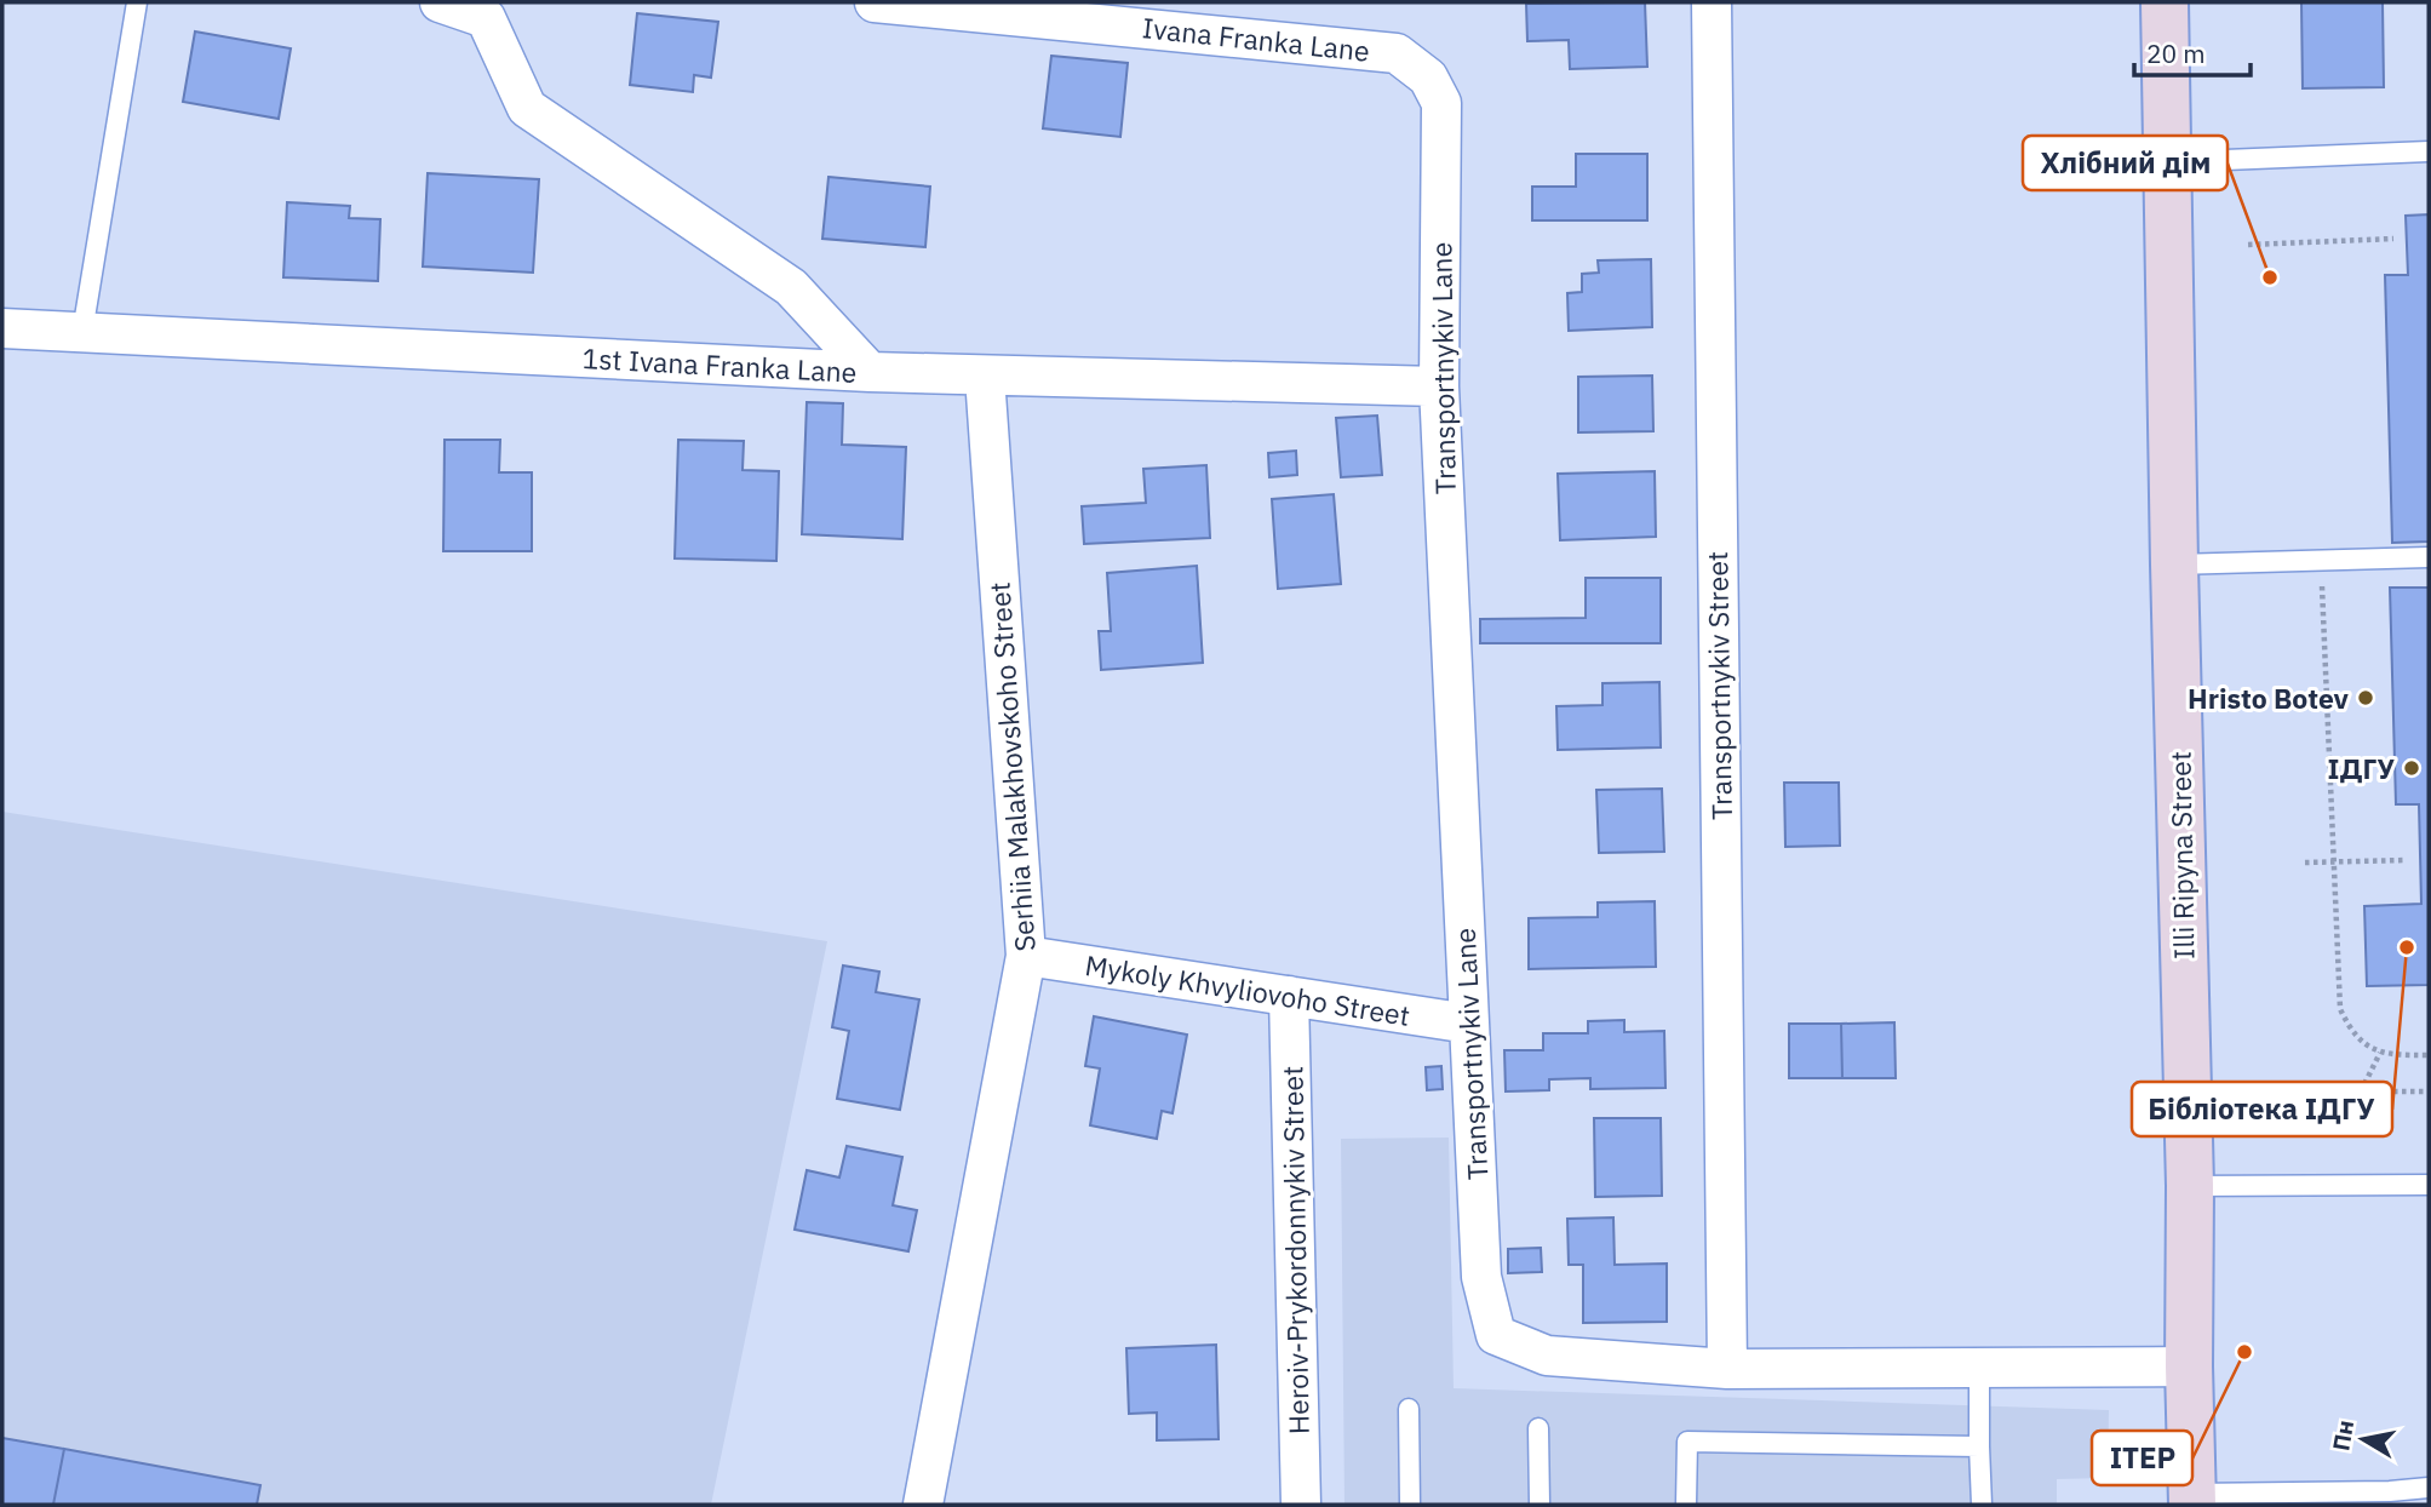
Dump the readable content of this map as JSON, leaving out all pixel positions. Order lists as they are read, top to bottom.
{
  "streets": {
    "main road": ["Illi Ripyna Street"],
    "street": [
      "Ivana Franka Lane",
      "1st Ivana Franka Lane",
      "Transportnykiv Lane",
      "Transportnykiv Street",
      "Serhiia Malakhovskoho Street",
      "Mykoly Khvyliovoho Street",
      "Heroiv-Prykordonnykiv Street"
    ]
  },
  "crossings": [
    ["Ivana Franka Lane", "Transportnykiv Lane"],
    ["1st Ivana Franka Lane", "Transportnykiv Lane"],
    ["1st Ivana Franka Lane", "Serhiia Malakhovskoho Street"],
    ["Transportnykiv Lane", "Transportnykiv Street"],
    ["Transportnykiv Lane", "Illi Ripyna Street"],
    ["Transportnykiv Lane", "Mykoly Khvyliovoho Street"],
    ["Serhiia Malakhovskoho Street", "Mykoly Khvyliovoho Street"],
    ["Mykoly Khvyliovoho Street", "Heroiv-Prykordonnykiv Street"]
  ],
  "places": [
    "Хлібний дім",
    "Hristo Botev",
    "ІДГУ",
    "Бібліотека ІДГУ",
    "ITEP"
  ],
  "scale_bar": "20 m",
  "north": "left"
}
